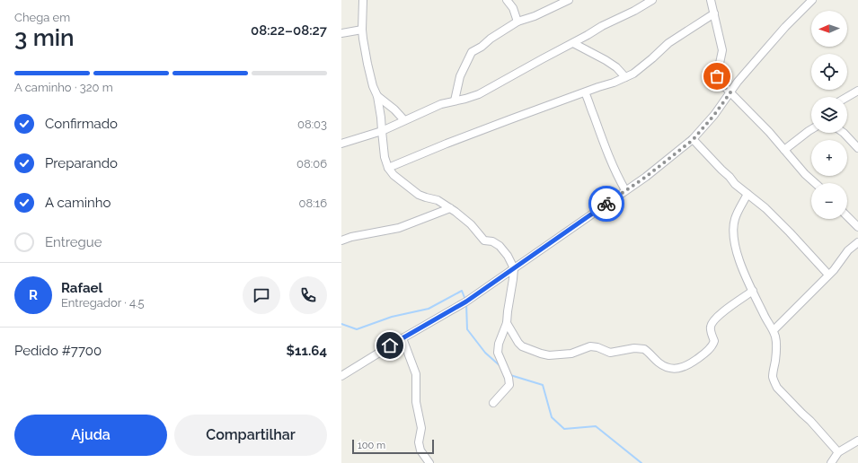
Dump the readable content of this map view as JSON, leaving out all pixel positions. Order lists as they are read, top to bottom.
{
  "scale_bar": "100 m",
  "north": "left",
  "page": {
    "heading": ["3 min", "Chega em", "08:22–08:27"],
    "panel": [
      "Rafael",
      "Entregador · 4.5",
      "Pedido #7700",
      "$11.64"
    ],
    "map_buttons": ["+", "−"],
    "bar": "A caminho · 320 m",
    "list": [
      ["Confirmado", "08:03"],
      ["Preparando", "08:06"],
      ["A caminho", "08:16"],
      "Entregue"
    ],
    "round": "R",
    "buttons": ["Ajuda", "Compartilhar"],
    "scale": "100 m"
  }
}
